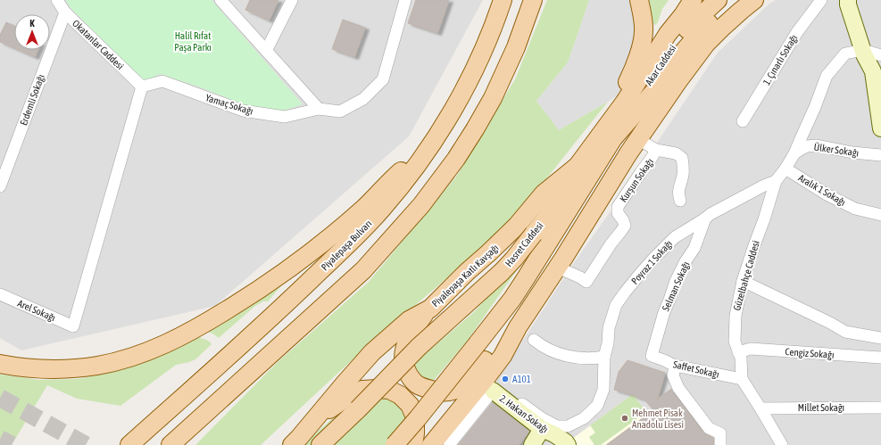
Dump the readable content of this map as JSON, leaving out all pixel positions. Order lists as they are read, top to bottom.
{
  "streets": {
    "main road": [
      "Akar Caddesi",
      "Hasret Caddesi",
      "Piyalepaşa Bulvarı",
      "Piyalepaşa Katlı Kavşağı",
      "2. Hakan Sokağı"
    ],
    "street": [
      "Okatanlar Caddesi",
      "1. Çınarlı Sokağı",
      "Erdemli Sokağı",
      "Yamaç Sokağı",
      "Ülker Sokağı",
      "Kurşun Sokağı",
      "Aralık 1 Sokağı",
      "Poyraz 1 Sokağı",
      "Güzelbahçe Caddesi",
      "Selman Sokağı",
      "Arel Sokağı",
      "Cengiz Sokağı",
      "Saffet Sokağı",
      "Millet Sokağı"
    ]
  },
  "crossings": [
    ["Okatanlar Caddesi", "Erdemli Sokağı"],
    ["Okatanlar Caddesi", "Yamaç Sokağı"],
    ["Okatanlar Caddesi", "Arel Sokağı"],
    ["Yamaç Sokağı", "Arel Sokağı"],
    ["Ülker Sokağı", "Poyraz 1 Sokağı"],
    ["Aralık 1 Sokağı", "Poyraz 1 Sokağı"],
    ["Hasret Caddesi", "Piyalepaşa Katlı Kavşağı"],
    ["Poyraz 1 Sokağı", "Güzelbahçe Caddesi"],
    ["Poyraz 1 Sokağı", "Selman Sokağı"],
    ["Poyraz 1 Sokağı", "2. Hakan Sokağı"],
    ["Güzelbahçe Caddesi", "Cengiz Sokağı"],
    ["Güzelbahçe Caddesi", "Saffet Sokağı"],
    ["Selman Sokağı", "Saffet Sokağı"]
  ],
  "parks": ["Halil Rıfat Paşa Parkı"],
  "places": ["A101", "Mehmet Pisak Anadolu Lisesi"],
  "north": "top"
}
